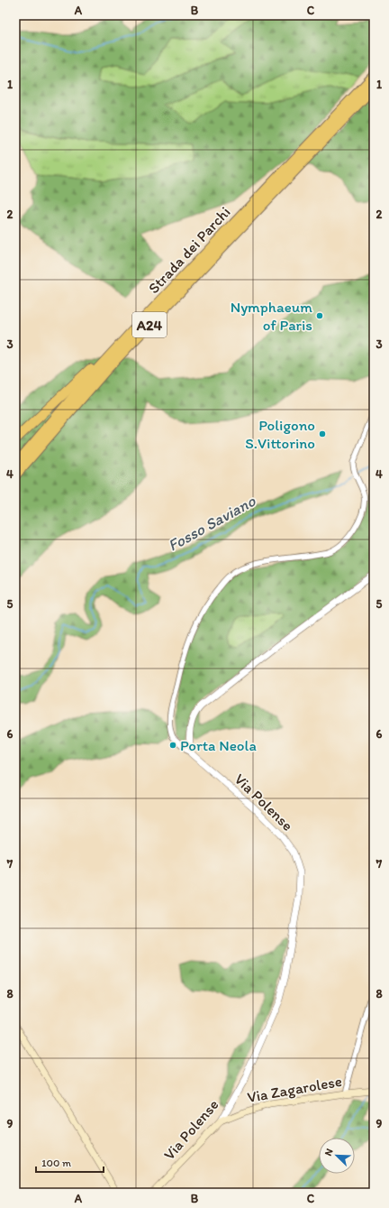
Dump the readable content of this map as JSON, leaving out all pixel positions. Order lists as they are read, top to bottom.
{
  "streets": {
    "highway": ["Strada dei Parchi", "A24"],
    "main road": ["Via Polense", "Via Zagarolese"]
  },
  "crossings": [
    ["Via Polense", "Via Zagarolese"]
  ],
  "water": ["Fosso Saviano"],
  "places": ["Nymphaeum of Paris", "Poligono S.Vittorino", "Porta Neola"],
  "scale_bar": "100 m",
  "north": "top left",
  "grid": {
    "columns": ["A", "B", "C"],
    "rows": [
      "1",
      "2",
      "3",
      "4",
      "5",
      "6",
      "7",
      "8",
      "9"
    ]
  }
}
